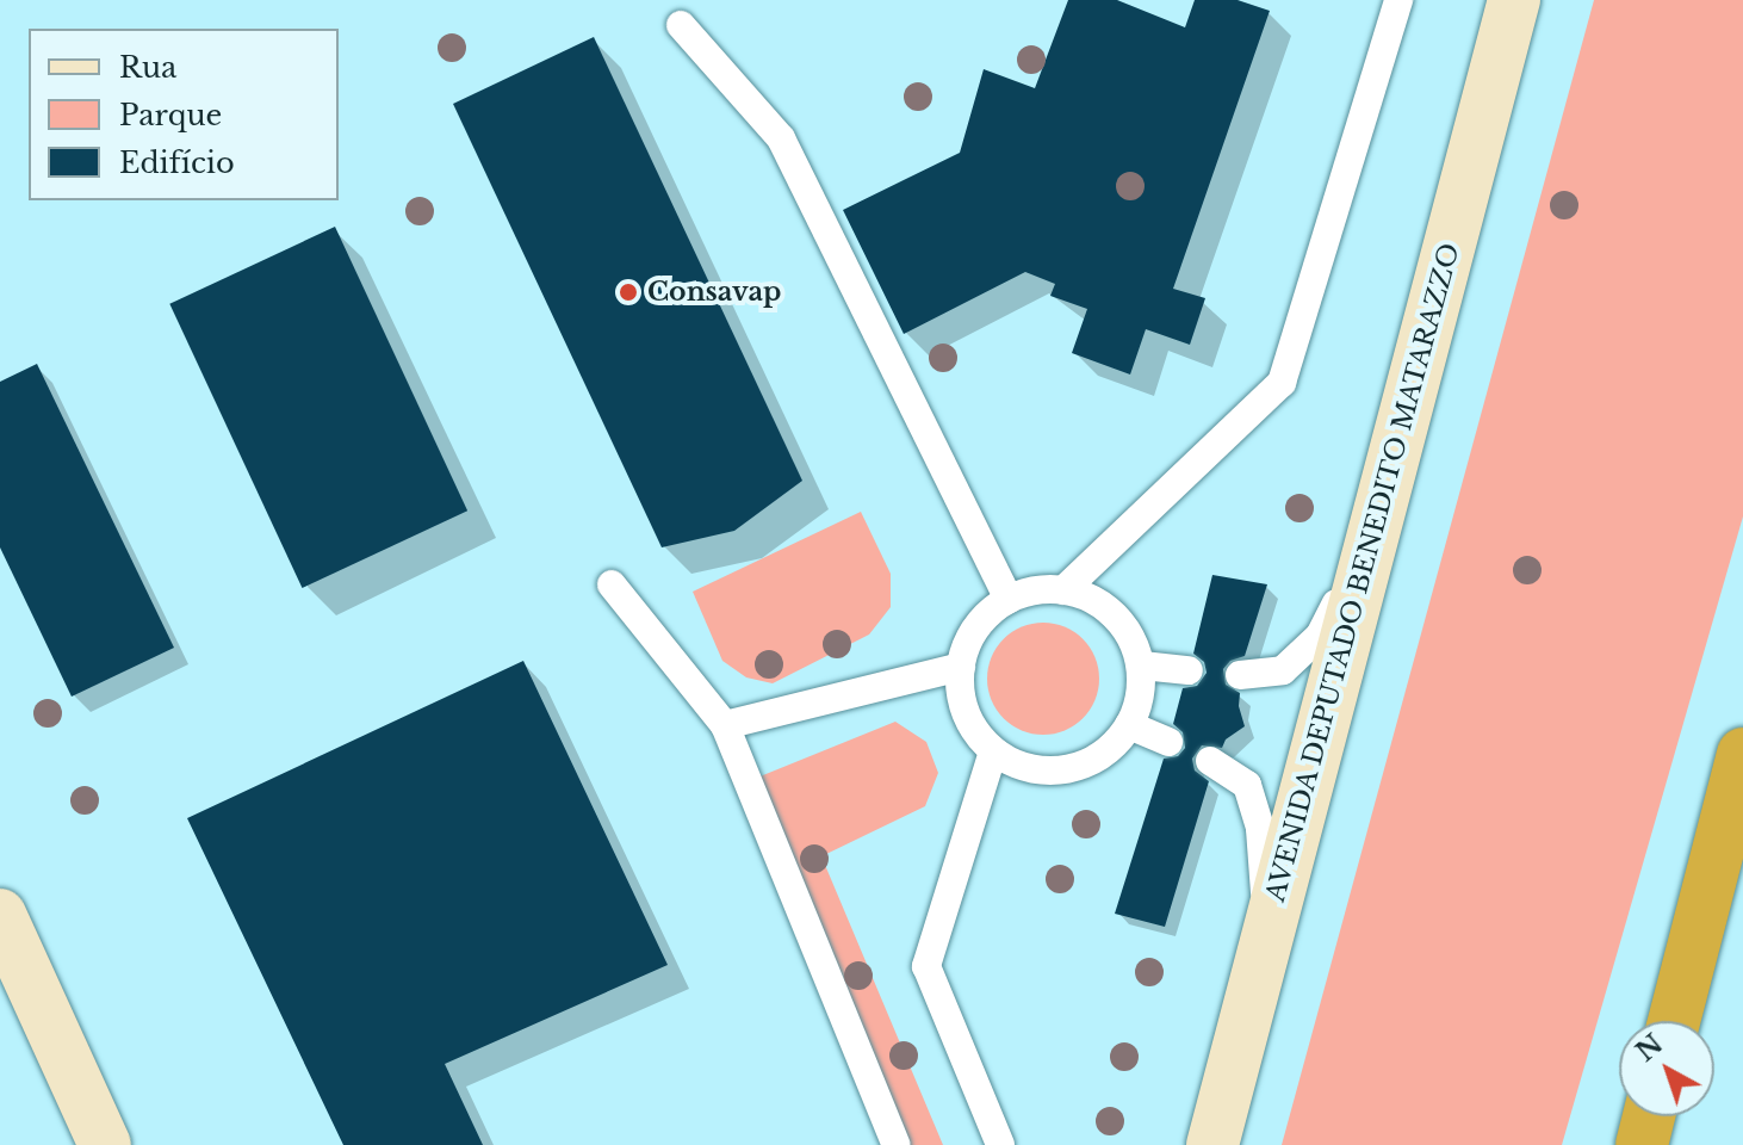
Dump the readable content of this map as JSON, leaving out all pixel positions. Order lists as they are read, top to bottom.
{
  "streets": {
    "main road": ["AVENIDA DEPUTADO BENEDITO MATARAZZO"]
  },
  "places": ["Consavap"],
  "legend": ["Rua", "Parque", "Edifício"],
  "north": "top left"
}
